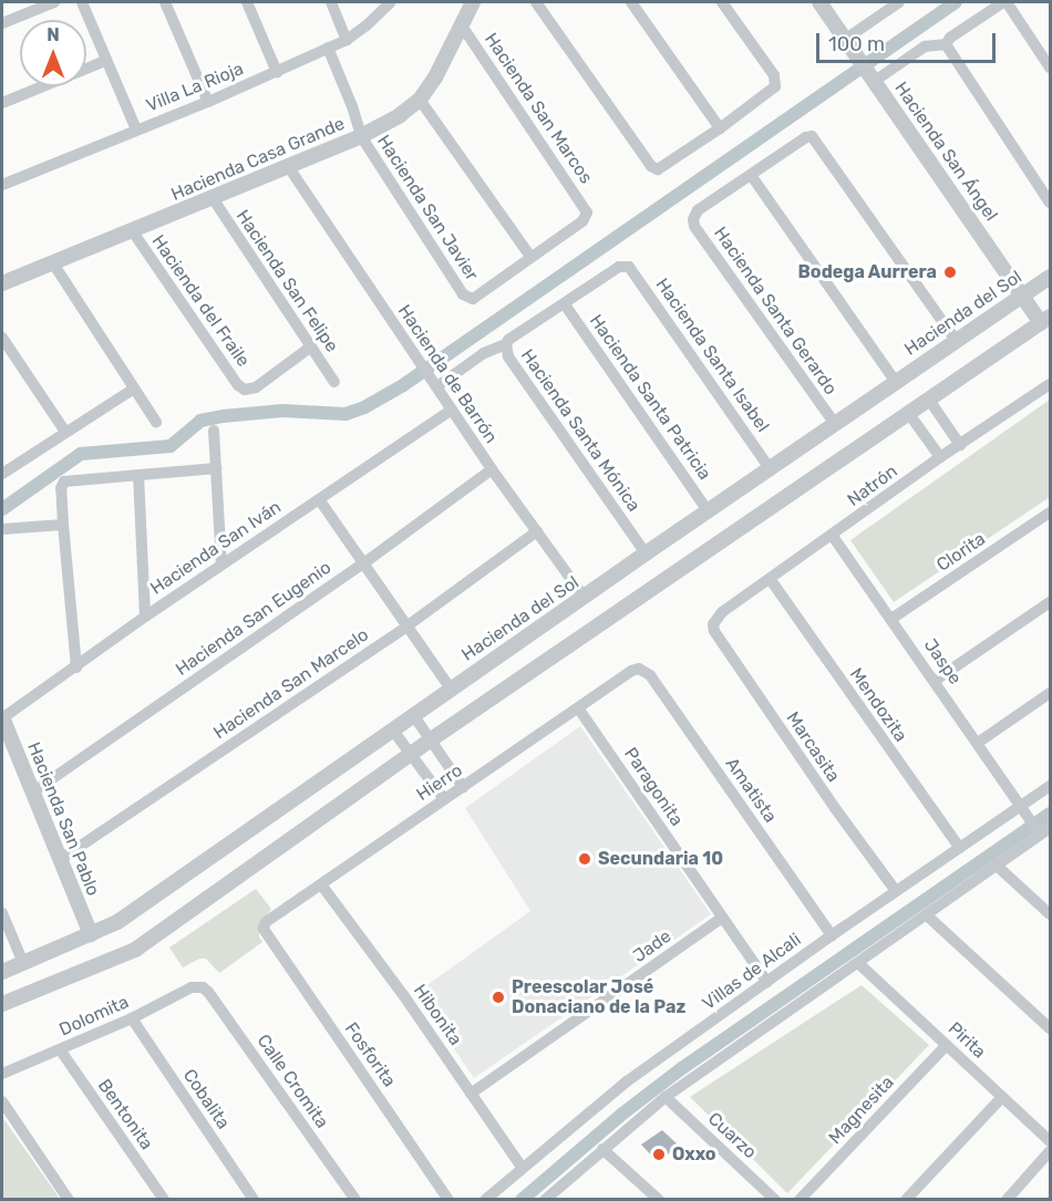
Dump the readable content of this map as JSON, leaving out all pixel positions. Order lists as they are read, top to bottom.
{
  "streets": {
    "street": [
      "Villa La Rioja",
      "Hacienda San Marcos",
      "Hacienda San Ángel",
      "Hacienda Casa Grande",
      "Hacienda San Javier",
      "Hacienda San Felipe",
      "Hacienda del Fraile",
      "Hacienda Santa Gerardo",
      "Hacienda del Sol",
      "Hacienda Santa Isabel",
      "Hacienda de Barrón",
      "Hacienda Santa Patricia",
      "Hacienda Santa Mónica",
      "Natrón",
      "Hacienda San Iván",
      "Clorita",
      "Hacienda San Eugenio",
      "Jaspe",
      "Hacienda San Marcelo",
      "Mendozita",
      "Marcasita",
      "Hierro",
      "Paragonita",
      "Amatista",
      "Hacienda San Pablo",
      "Jade",
      "Villas de Alcali",
      "Hibonita",
      "Dolomita",
      "Pirita",
      "Fosforita",
      "Calle Cromita",
      "Cobalita",
      "Magnesita",
      "Bentonita",
      "Cuarzo"
    ]
  },
  "crossings": [
    ["Villa La Rioja", "Hacienda San Javier"],
    ["Hacienda San Marcos", "Hacienda Casa Grande"],
    ["Hacienda San Marcos", "Hacienda San Javier"],
    ["Hacienda San Ángel", "Hacienda del Sol"],
    ["Hacienda Casa Grande", "Hacienda San Javier"],
    ["Hacienda Casa Grande", "Hacienda San Felipe"],
    ["Hacienda Casa Grande", "Hacienda del Fraile"],
    ["Hacienda Casa Grande", "Hacienda de Barrón"],
    ["Hacienda San Felipe", "Hacienda del Fraile"],
    ["Hacienda Santa Gerardo", "Hacienda del Sol"],
    ["Hacienda del Sol", "Hacienda Santa Isabel"],
    ["Hacienda del Sol", "Hacienda de Barrón"],
    ["Hacienda del Sol", "Hacienda Santa Patricia"],
    ["Hacienda del Sol", "Hacienda Santa Mónica"],
    ["Hacienda del Sol", "Hacienda San Pablo"],
    ["Hacienda Santa Isabel", "Hacienda Santa Mónica"],
    ["Hacienda de Barrón", "Hacienda San Iván"],
    ["Hacienda de Barrón", "Hacienda San Eugenio"],
    ["Hacienda de Barrón", "Hacienda San Marcelo"],
    ["Hacienda Santa Patricia", "Hacienda Santa Mónica"],
    ["Natrón", "Jaspe"],
    ["Natrón", "Mendozita"],
    ["Natrón", "Marcasita"],
    ["Hacienda San Iván", "Hacienda San Pablo"],
    ["Clorita", "Jaspe"],
    ["Hacienda San Eugenio", "Hacienda San Pablo"],
    ["Jaspe", "Villas de Alcali"],
    ["Hacienda San Marcelo", "Hacienda San Pablo"],
    ["Mendozita", "Villas de Alcali"],
    ["Marcasita", "Villas de Alcali"],
    ["Hierro", "Paragonita"],
    ["Hierro", "Amatista"],
    ["Hierro", "Hibonita"],
    ["Hierro", "Fosforita"],
    ["Paragonita", "Jade"],
    ["Paragonita", "Villas de Alcali"],
    ["Amatista", "Villas de Alcali"],
    ["Jade", "Hibonita"],
    ["Villas de Alcali", "Hibonita"],
    ["Dolomita", "Calle Cromita"],
    ["Dolomita", "Cobalita"],
    ["Dolomita", "Bentonita"],
    ["Pirita", "Magnesita"]
  ],
  "places": [
    "Bodega Aurrera",
    "Secundaria 10",
    "Preescolar José Donaciano de la Paz",
    "Oxxo"
  ],
  "scale_bar": "100 m",
  "north": "top"
}
